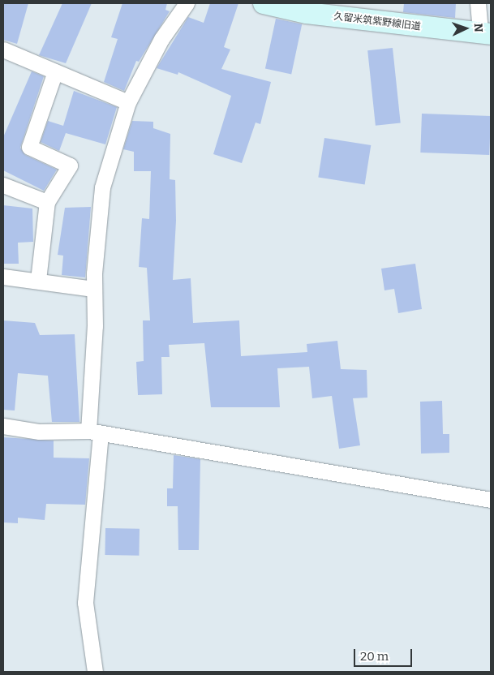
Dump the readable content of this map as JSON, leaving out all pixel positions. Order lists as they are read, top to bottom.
{
  "streets": {
    "street": ["久留米筑紫野線旧道"]
  },
  "scale_bar": "20 m",
  "north": "right"
}
